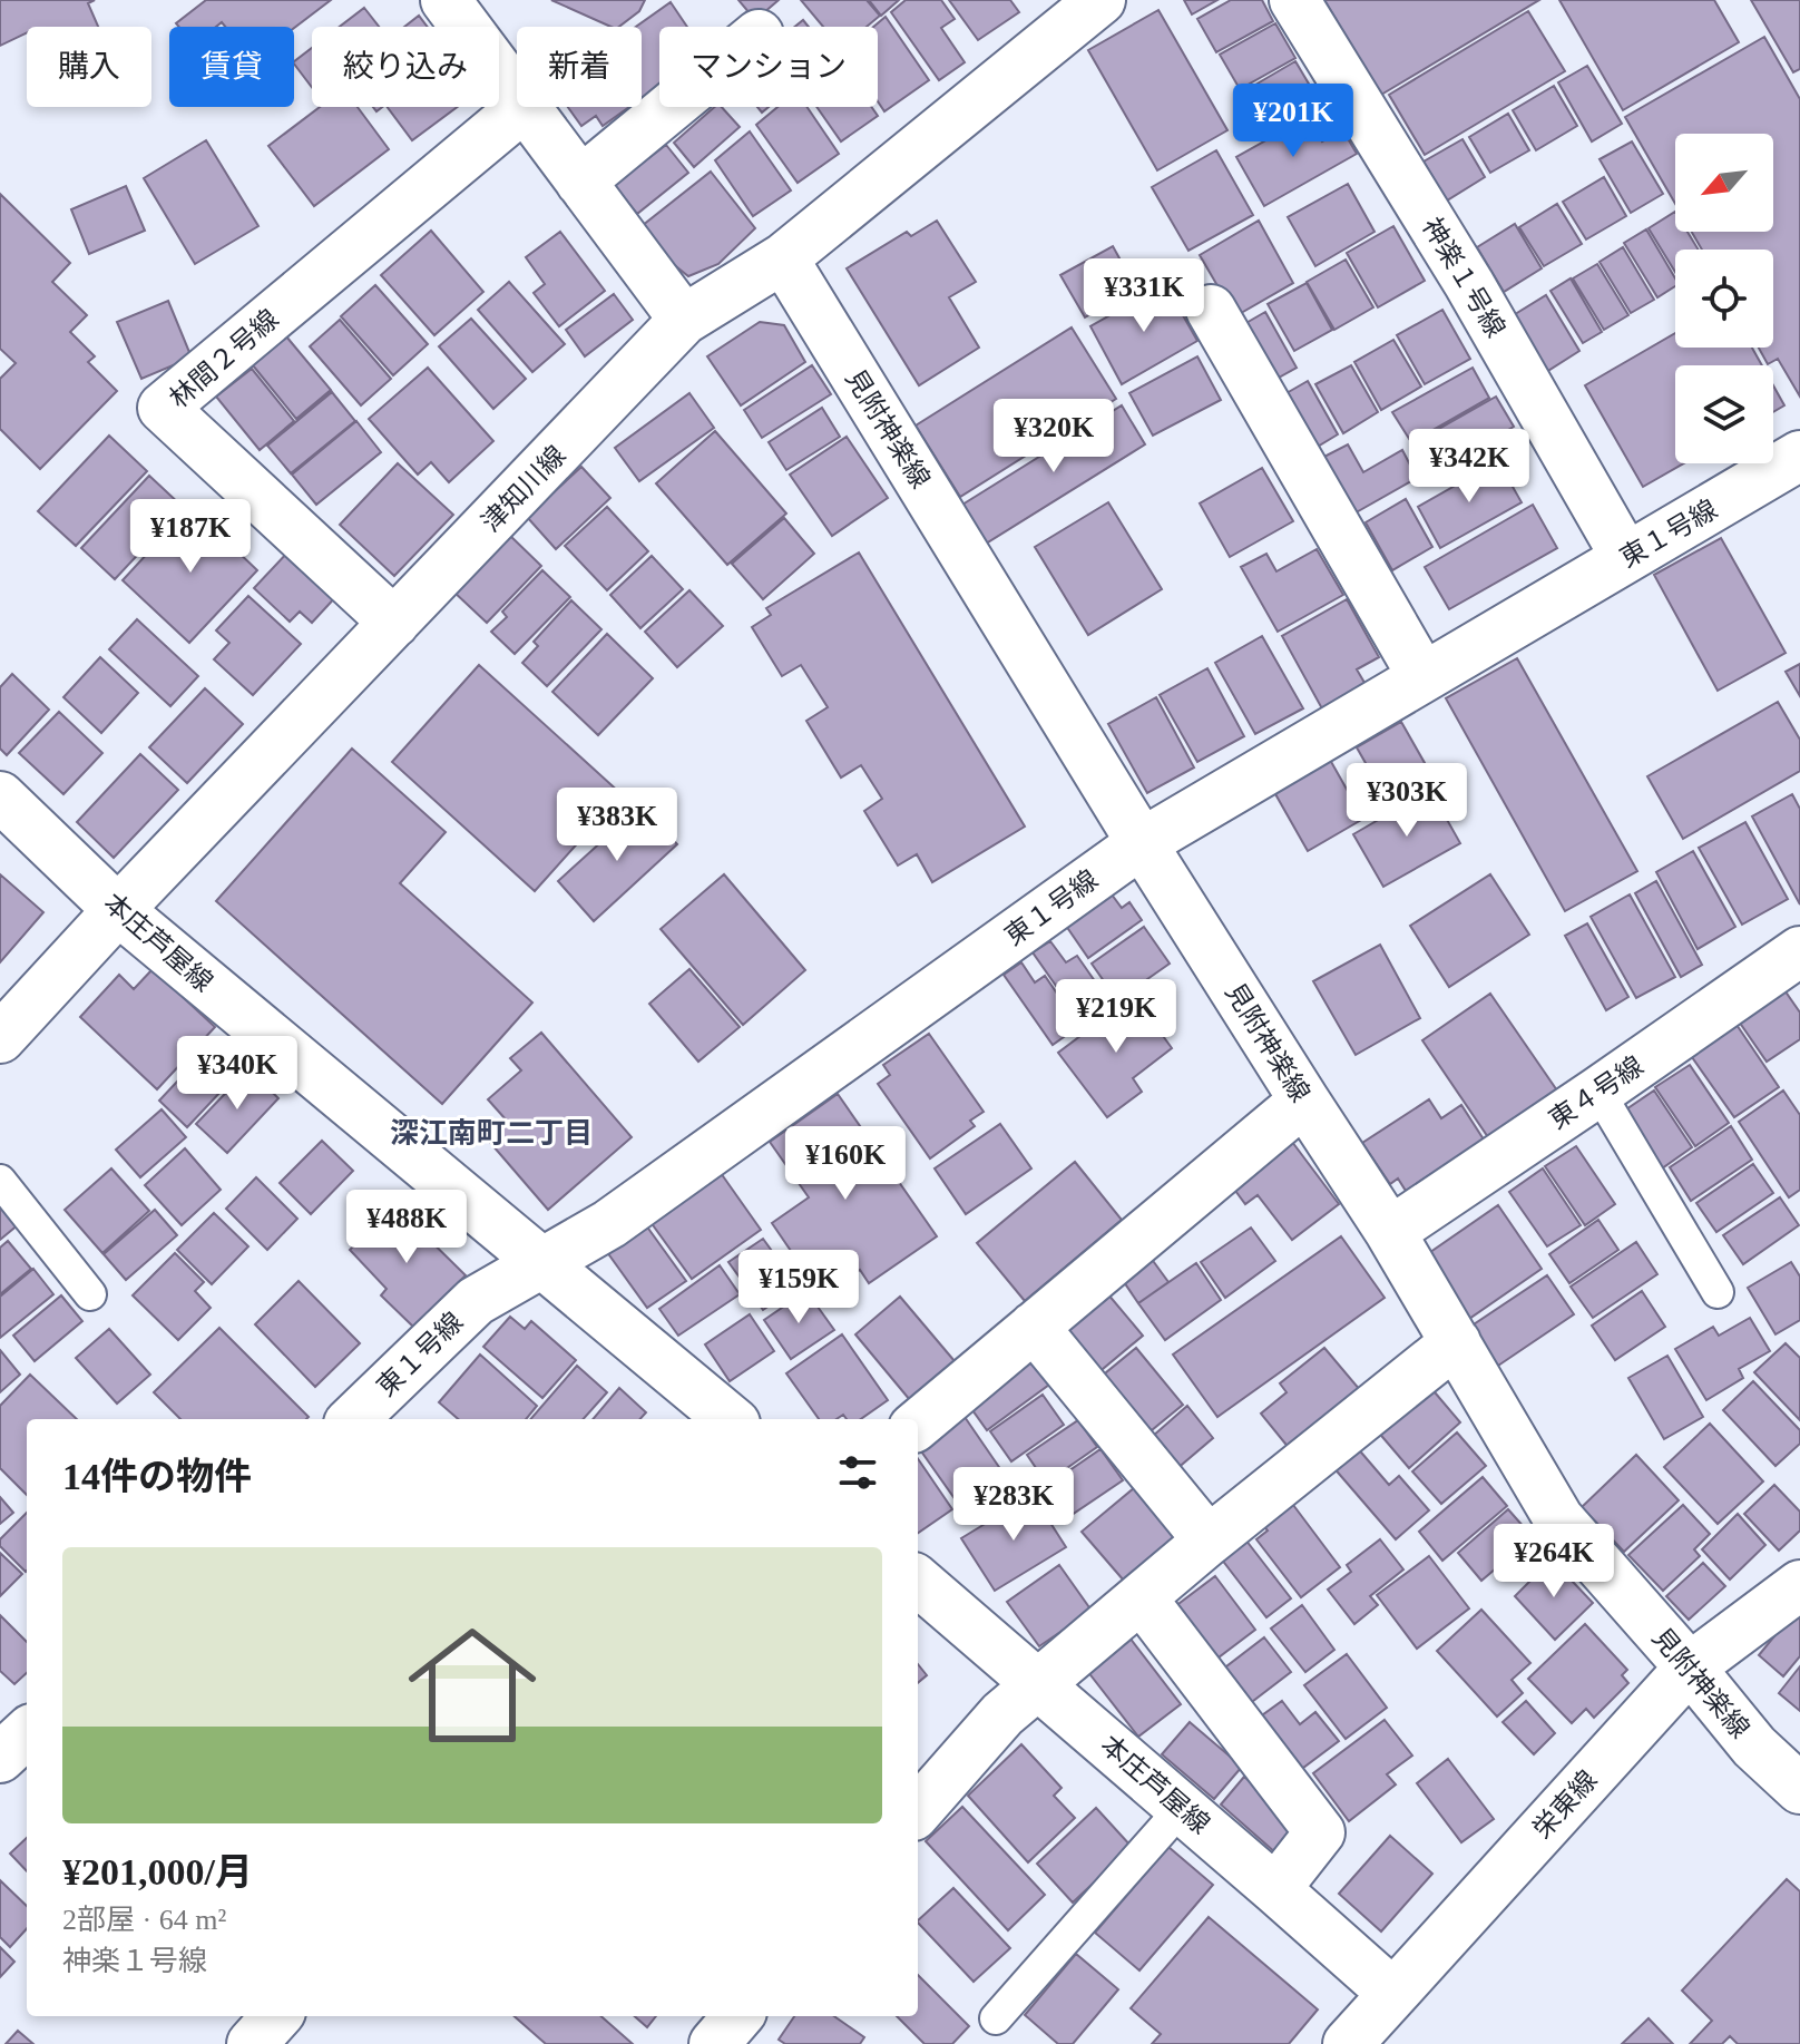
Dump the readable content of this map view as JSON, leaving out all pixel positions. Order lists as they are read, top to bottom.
{
  "streets": {
    "street": [
      "神楽１号線",
      "林間２号線",
      "見附神楽線",
      "津知川線",
      "東１号線",
      "本庄芦屋線",
      "東４号線",
      "栄東線"
    ]
  },
  "crossings": [
    ["神楽１号線", "東１号線"],
    ["林間２号線", "津知川線"],
    ["見附神楽線", "津知川線"],
    ["見附神楽線", "東１号線"],
    ["見附神楽線", "東４号線"],
    ["見附神楽線", "栄東線"],
    ["津知川線", "本庄芦屋線"],
    ["東１号線", "本庄芦屋線"],
    ["本庄芦屋線", "栄東線"]
  ],
  "districts": ["深江南町二丁目"],
  "north": "bottom left",
  "page": {
    "chip": [
      "購入",
      "賃貸",
      "絞り込み",
      "新着",
      "マンション"
    ],
    "price": [
      "¥201K",
      "¥331K",
      "¥320K",
      "¥342K",
      "¥187K",
      "¥303K",
      "¥383K",
      "¥219K",
      "¥340K",
      "¥160K",
      "¥488K",
      "¥159K",
      "¥283K",
      "¥264K"
    ],
    "heading": "14件の物件",
    "list": [
      {
        "name": "¥201,000/月",
        "note": "2部屋 · 64 m² · 神楽１号線"
      }
    ]
  }
}
